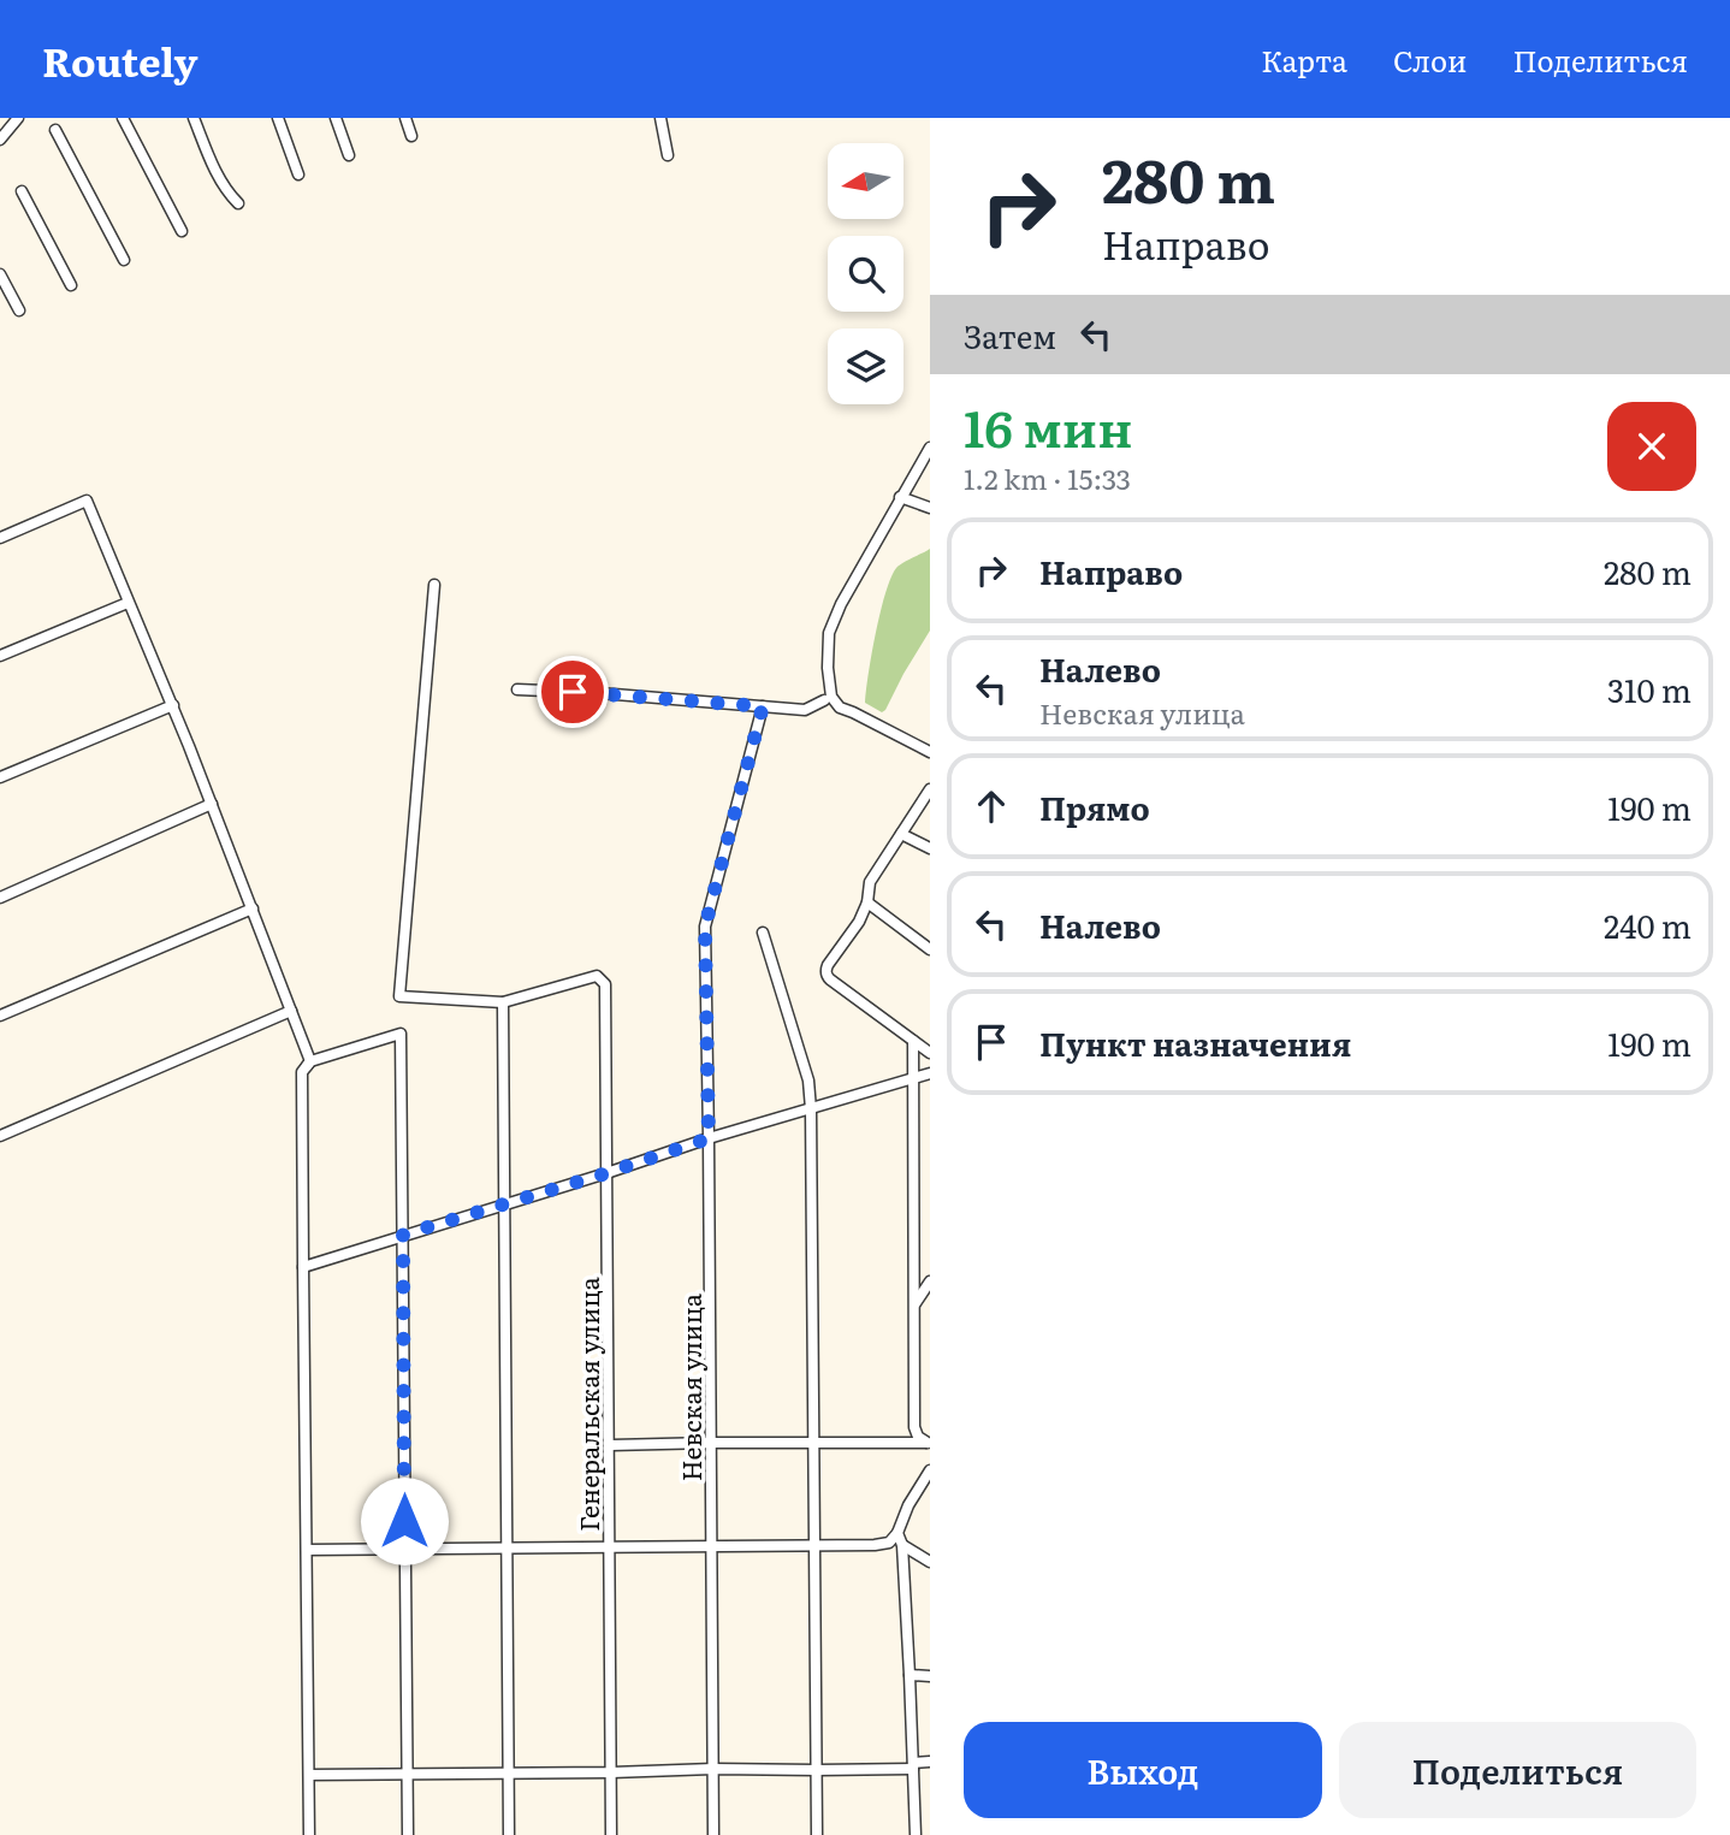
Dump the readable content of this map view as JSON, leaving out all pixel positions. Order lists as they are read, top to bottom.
{
  "streets": {
    "street": ["Невская улица", "Генеральская улица"]
  },
  "north": "left",
  "page": {
    "header": "Routely",
    "nav": ["Карта", "Слои", "Поделиться"],
    "turn": ["280 m", "Направо"],
    "then": "Затем",
    "heading": ["16 мин", "1.2 km · 15:33"],
    "list": [
      {
        "name": "Направо",
        "value": "280 m"
      },
      {
        "name": "Налево",
        "note": "Невская улица",
        "value": "310 m"
      },
      {
        "name": "Прямо",
        "value": "190 m"
      },
      {
        "name": "Налево",
        "value": "240 m"
      },
      {
        "name": "Пункт назначения",
        "value": "190 m"
      }
    ],
    "buttons": ["Выход", "Поделиться"]
  }
}
